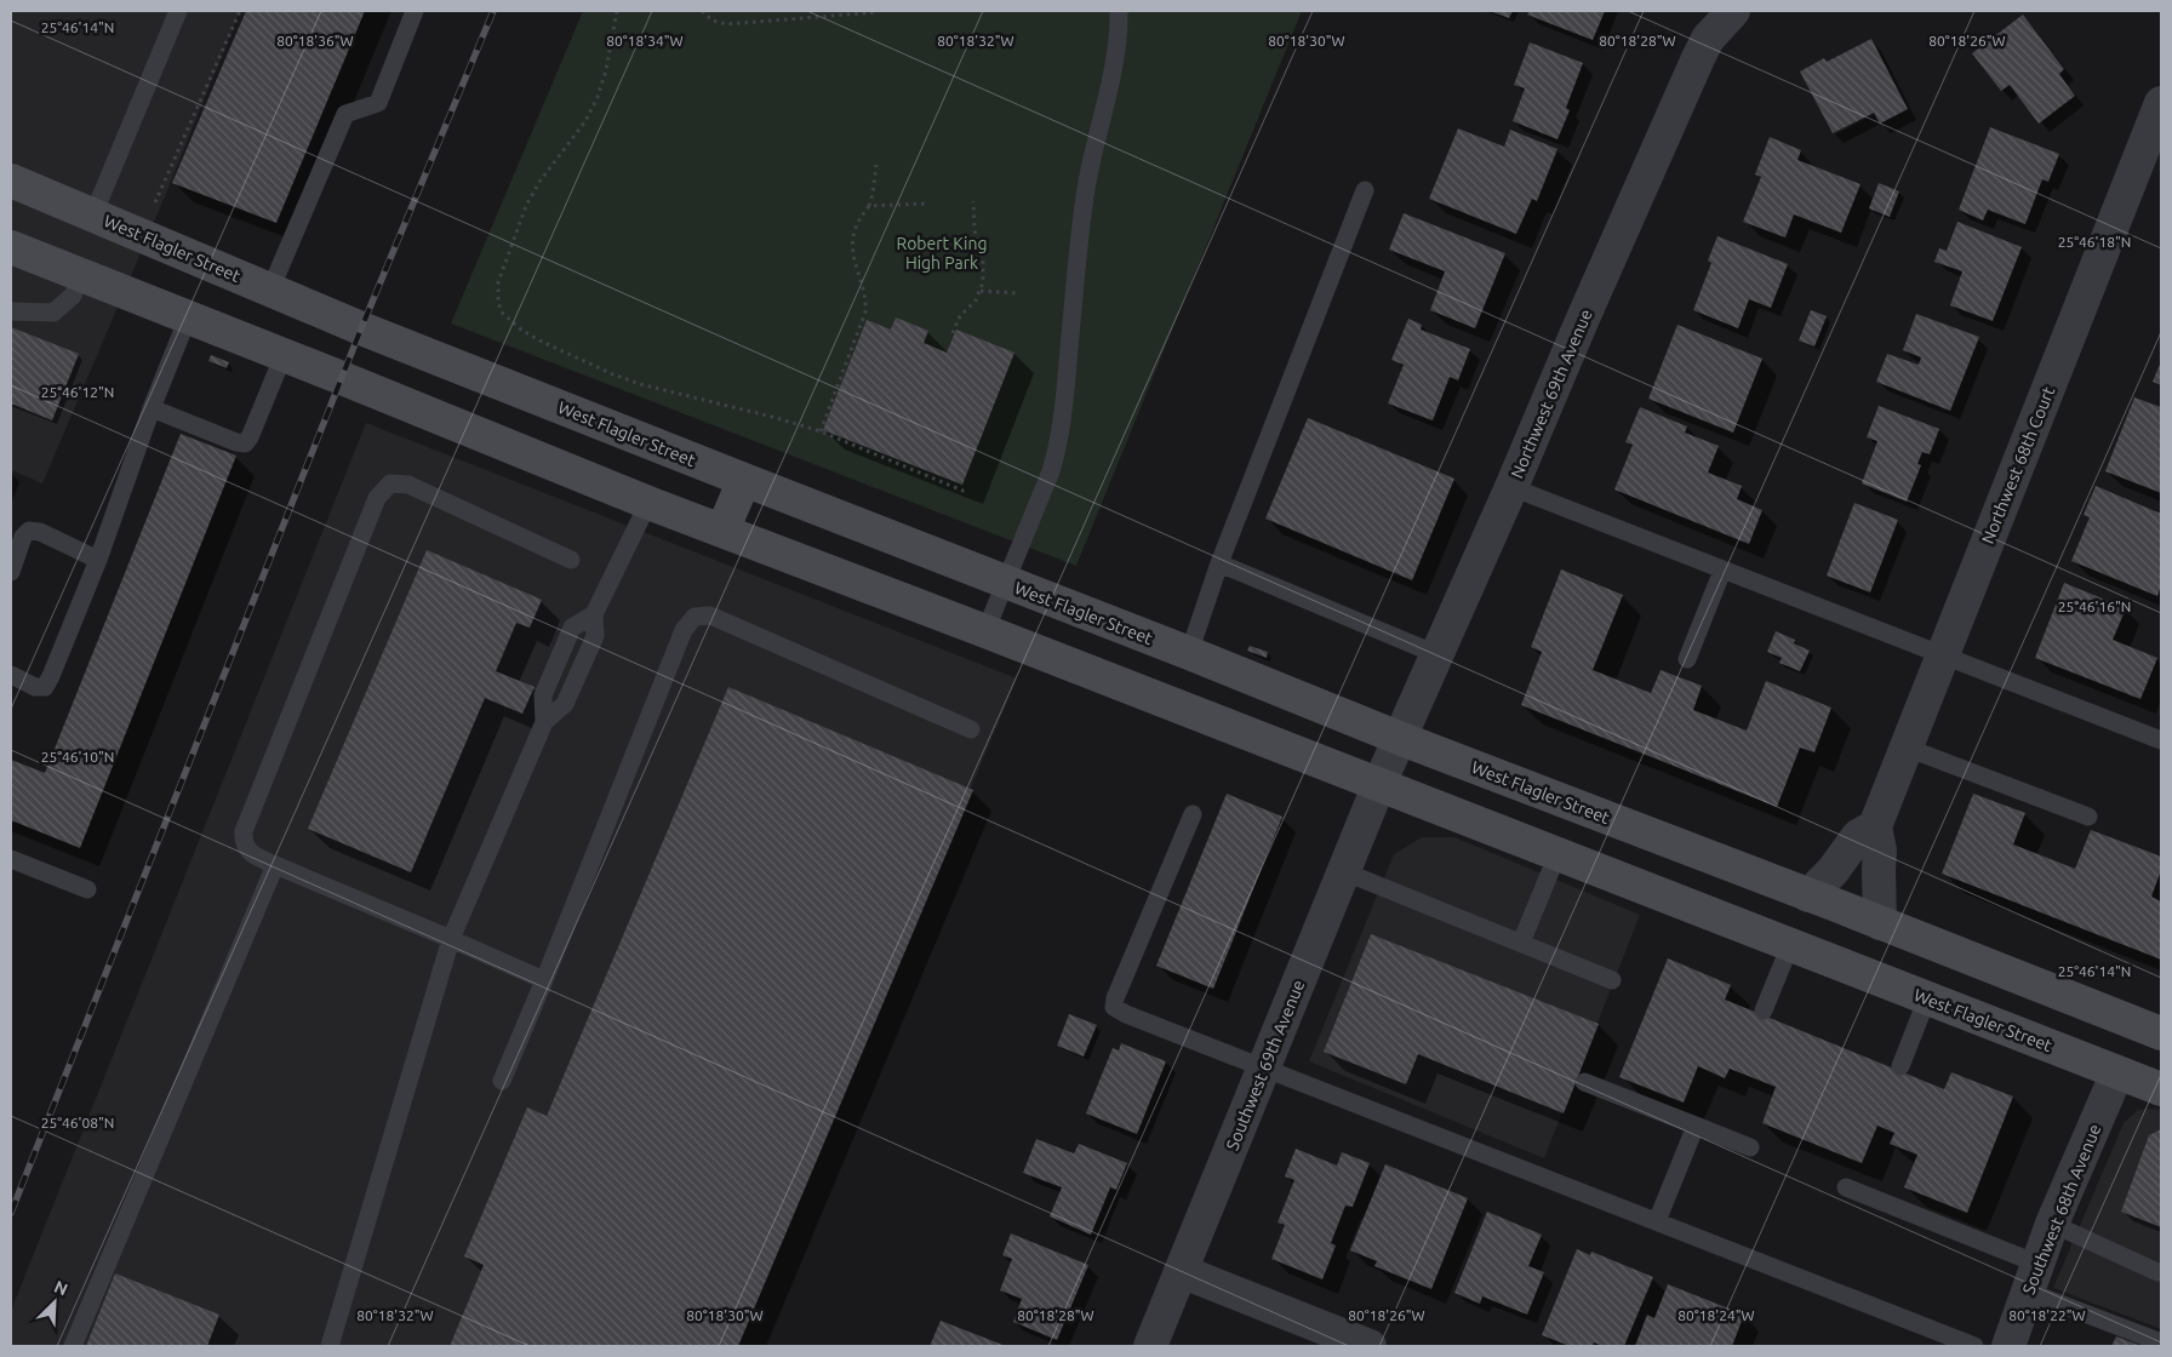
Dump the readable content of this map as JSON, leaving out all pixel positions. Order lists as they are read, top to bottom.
{
  "streets": {
    "main road": ["West Flagler Street"],
    "street": [
      "Northwest 69th Avenue",
      "Northwest 68th Court",
      "Southwest 69th Avenue",
      "Southwest 68th Avenue"
    ]
  },
  "crossings": [
    ["West Flagler Street", "Northwest 69th Avenue"],
    ["West Flagler Street", "Southwest 69th Avenue"],
    ["West Flagler Street", "Southwest 68th Avenue"],
    ["Northwest 69th Avenue", "Southwest 69th Avenue"]
  ],
  "parks": ["Robert King High Park"],
  "north": "top right",
  "coordinates": [
    "25°46'14\"N",
    "80°18'36\"W",
    "80°18'34\"W",
    "80°18'32\"W",
    "80°18'30\"W",
    "80°18'28\"W",
    "80°18'26\"W",
    "25°46'18\"N",
    "25°46'12\"N",
    "25°46'16\"N",
    "25°46'10\"N",
    "25°46'08\"N",
    "80°18'24\"W",
    "80°18'22\"W"
  ]
}
